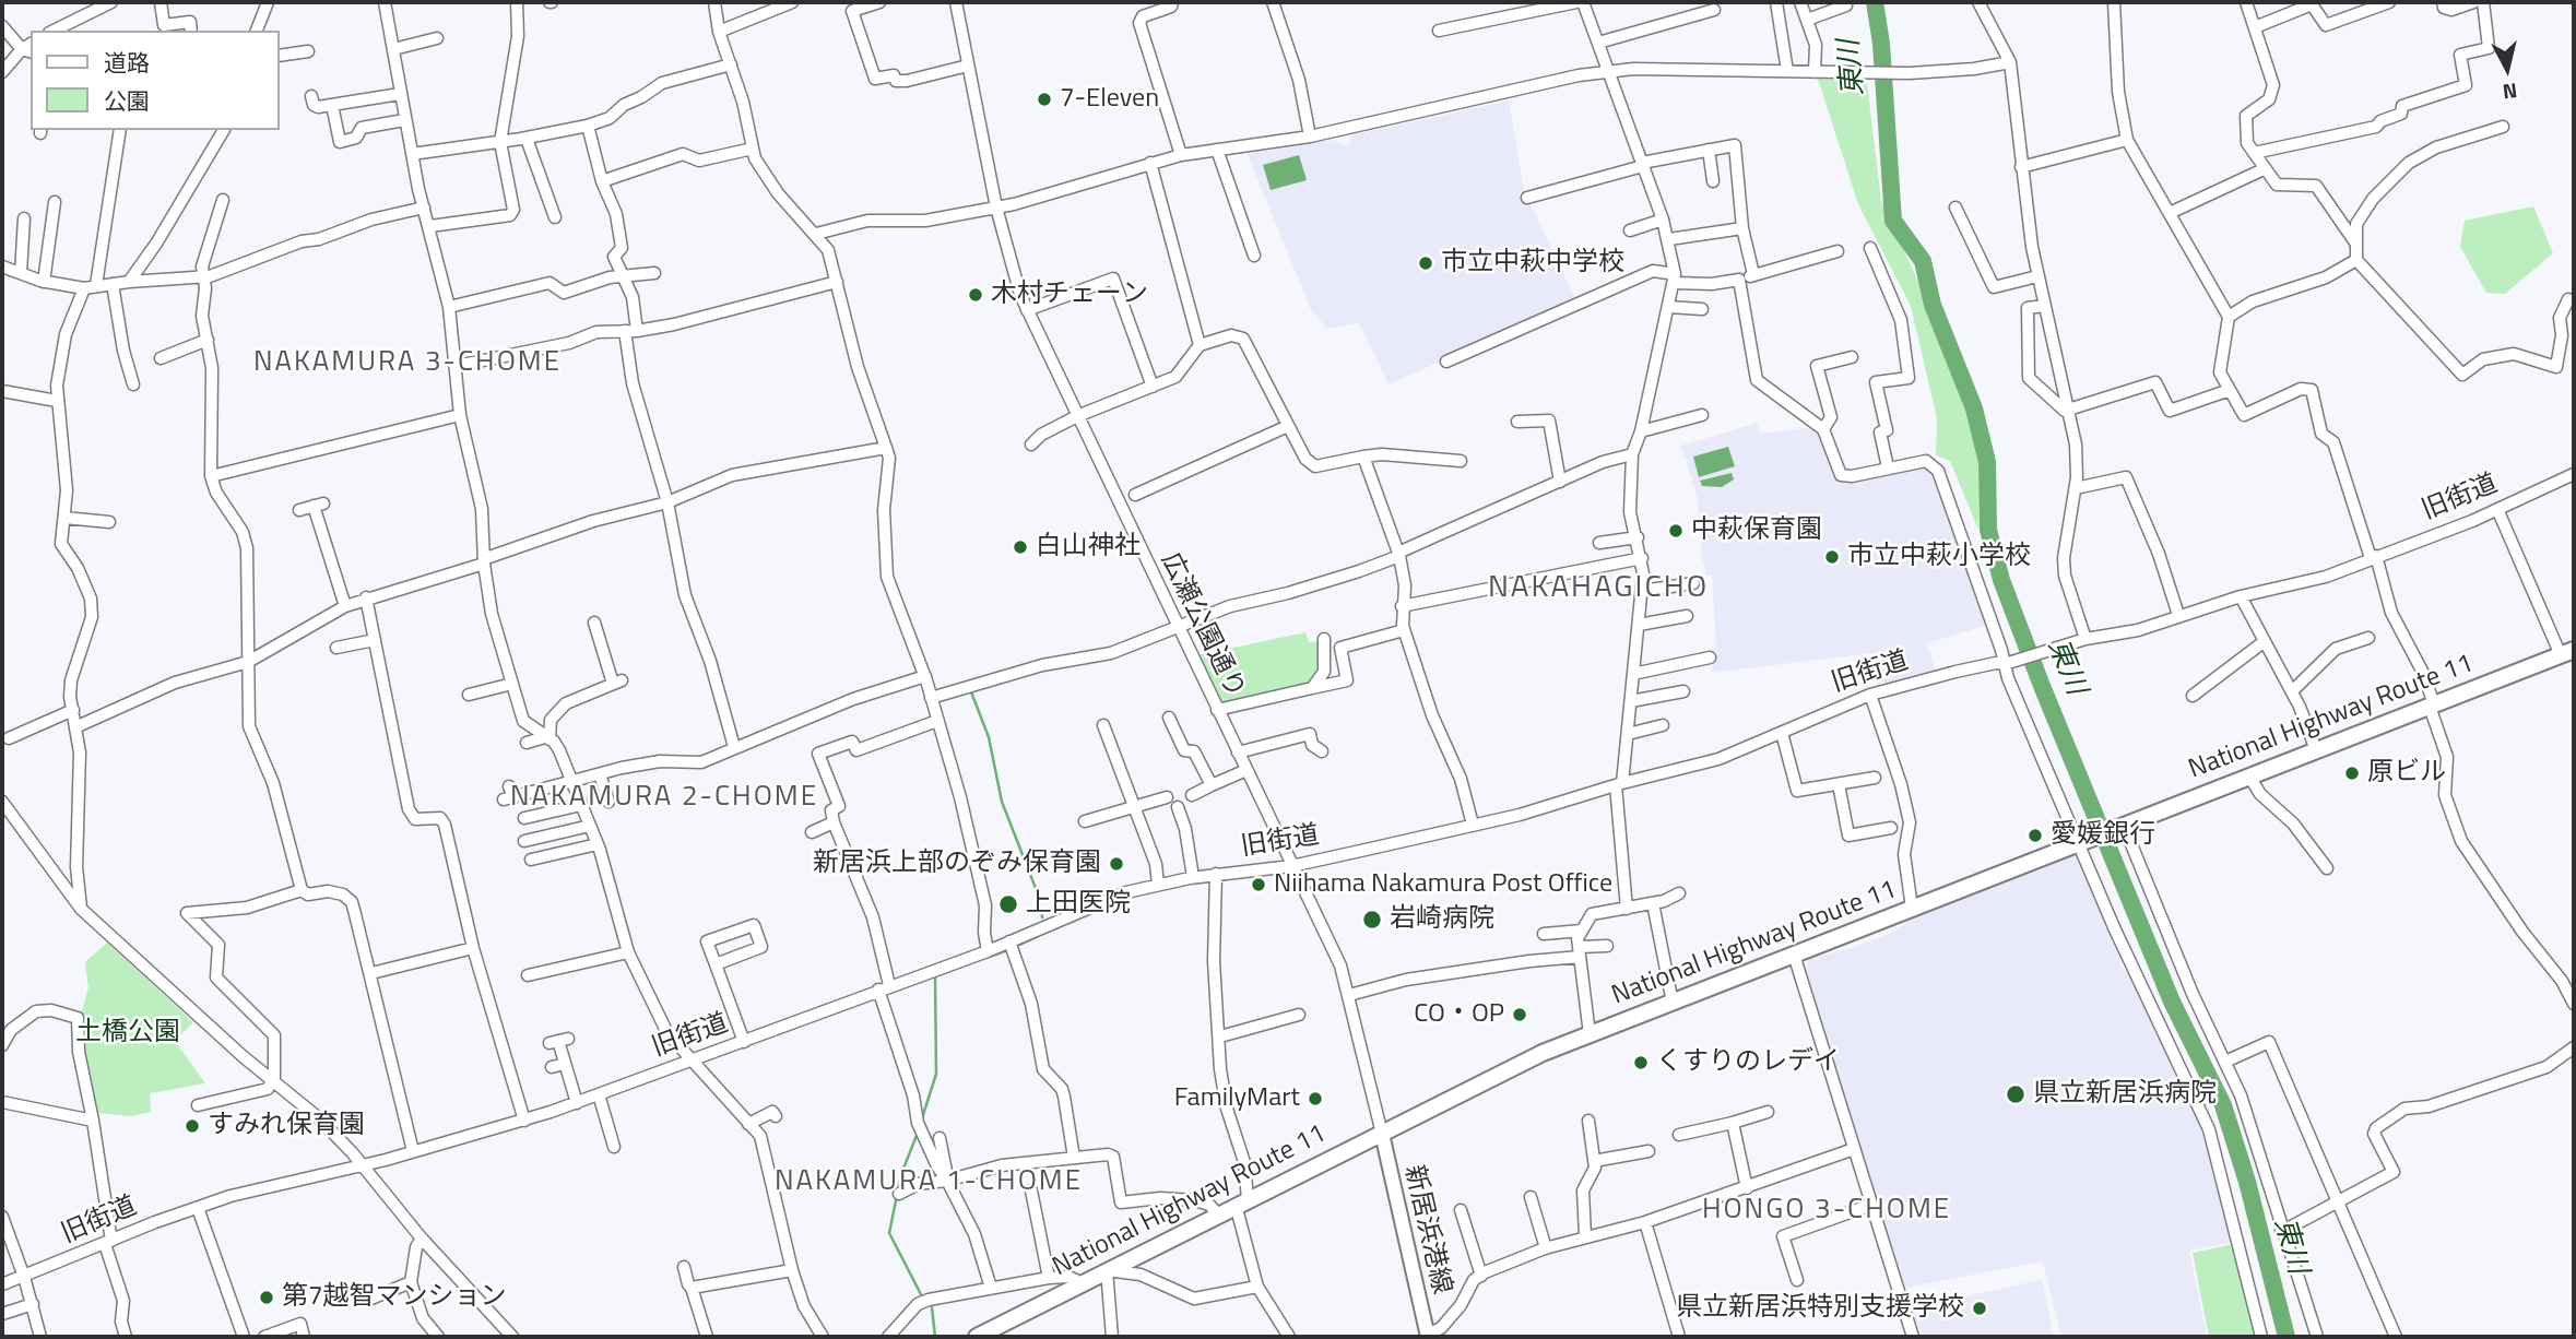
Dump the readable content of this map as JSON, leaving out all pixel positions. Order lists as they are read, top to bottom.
{
  "streets": {
    "highway": ["National Highway Route 11"],
    "main road": ["新居浜港線"],
    "street": ["旧街道", "広瀬公園通り"]
  },
  "crossings": [
    ["旧街道", "広瀬公園通り"],
    ["広瀬公園通り", "National Highway Route 11"],
    ["広瀬公園通り", "新居浜港線"],
    ["National Highway Route 11", "新居浜港線"]
  ],
  "districts": [
    "NAKAMURA 3-CHOME",
    "NAKAHAGICHO",
    "NAKAMURA 2-CHOME",
    "NAKAMURA 1-CHOME",
    "HONGO 3-CHOME"
  ],
  "water": ["東川"],
  "parks": ["土橋公園"],
  "places": [
    "7-Eleven",
    "市立中萩中学校",
    "木村チェーン",
    "中萩保育園",
    "白山神社",
    "市立中萩小学校",
    "原ビル",
    "愛媛銀行",
    "新居浜上部のぞみ保育園",
    "Niihama Nakamura Post Office",
    "上田医院",
    "岩崎病院",
    "CO・OP",
    "くすりのレデイ",
    "県立新居浜病院",
    "FamilyMart",
    "すみれ保育園",
    "第7越智マンション",
    "県立新居浜特別支援学校"
  ],
  "legend": ["道路", "公園"],
  "north": "bottom"
}
